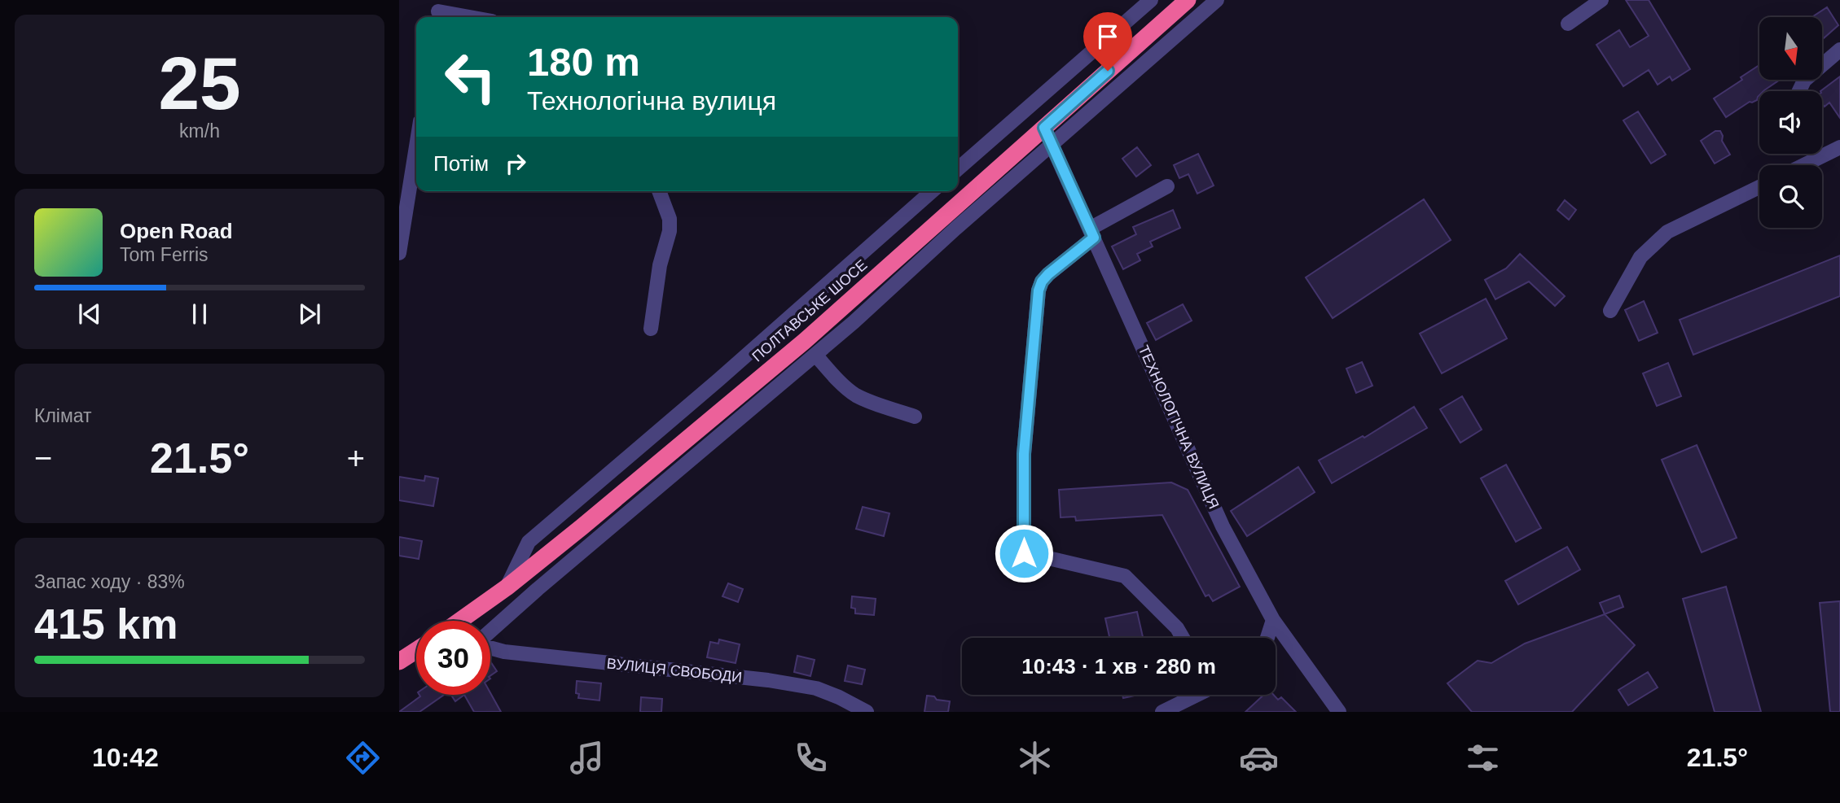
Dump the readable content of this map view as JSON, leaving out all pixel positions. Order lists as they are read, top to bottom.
{
  "streets": {
    "highway": ["ПОЛТАВСЬКЕ ШОСЕ"],
    "street": ["ТЕХНОЛОГІЧНА ВУЛИЦЯ", "ВУЛИЦЯ СВОБОДИ"]
  },
  "crossings": [
    ["ПОЛТАВСЬКЕ ШОСЕ", "ТЕХНОЛОГІЧНА ВУЛИЦЯ"]
  ],
  "north": "bottom",
  "page": {
    "tile": [
      ["25", "km/h"],
      "Клімат",
      ["Запас ходу · 83%", "415 km"]
    ],
    "turn": ["180 m", "Технологічна вулиця"],
    "then": "Потім",
    "song": ["Open Road", "Tom Ferris"],
    "heat": ["−", "21.5°", "+"],
    "limit": "30",
    "trip": "10:43 · 1 хв · 280 m",
    "tabs": ["10:42", "21.5°"]
  }
}
